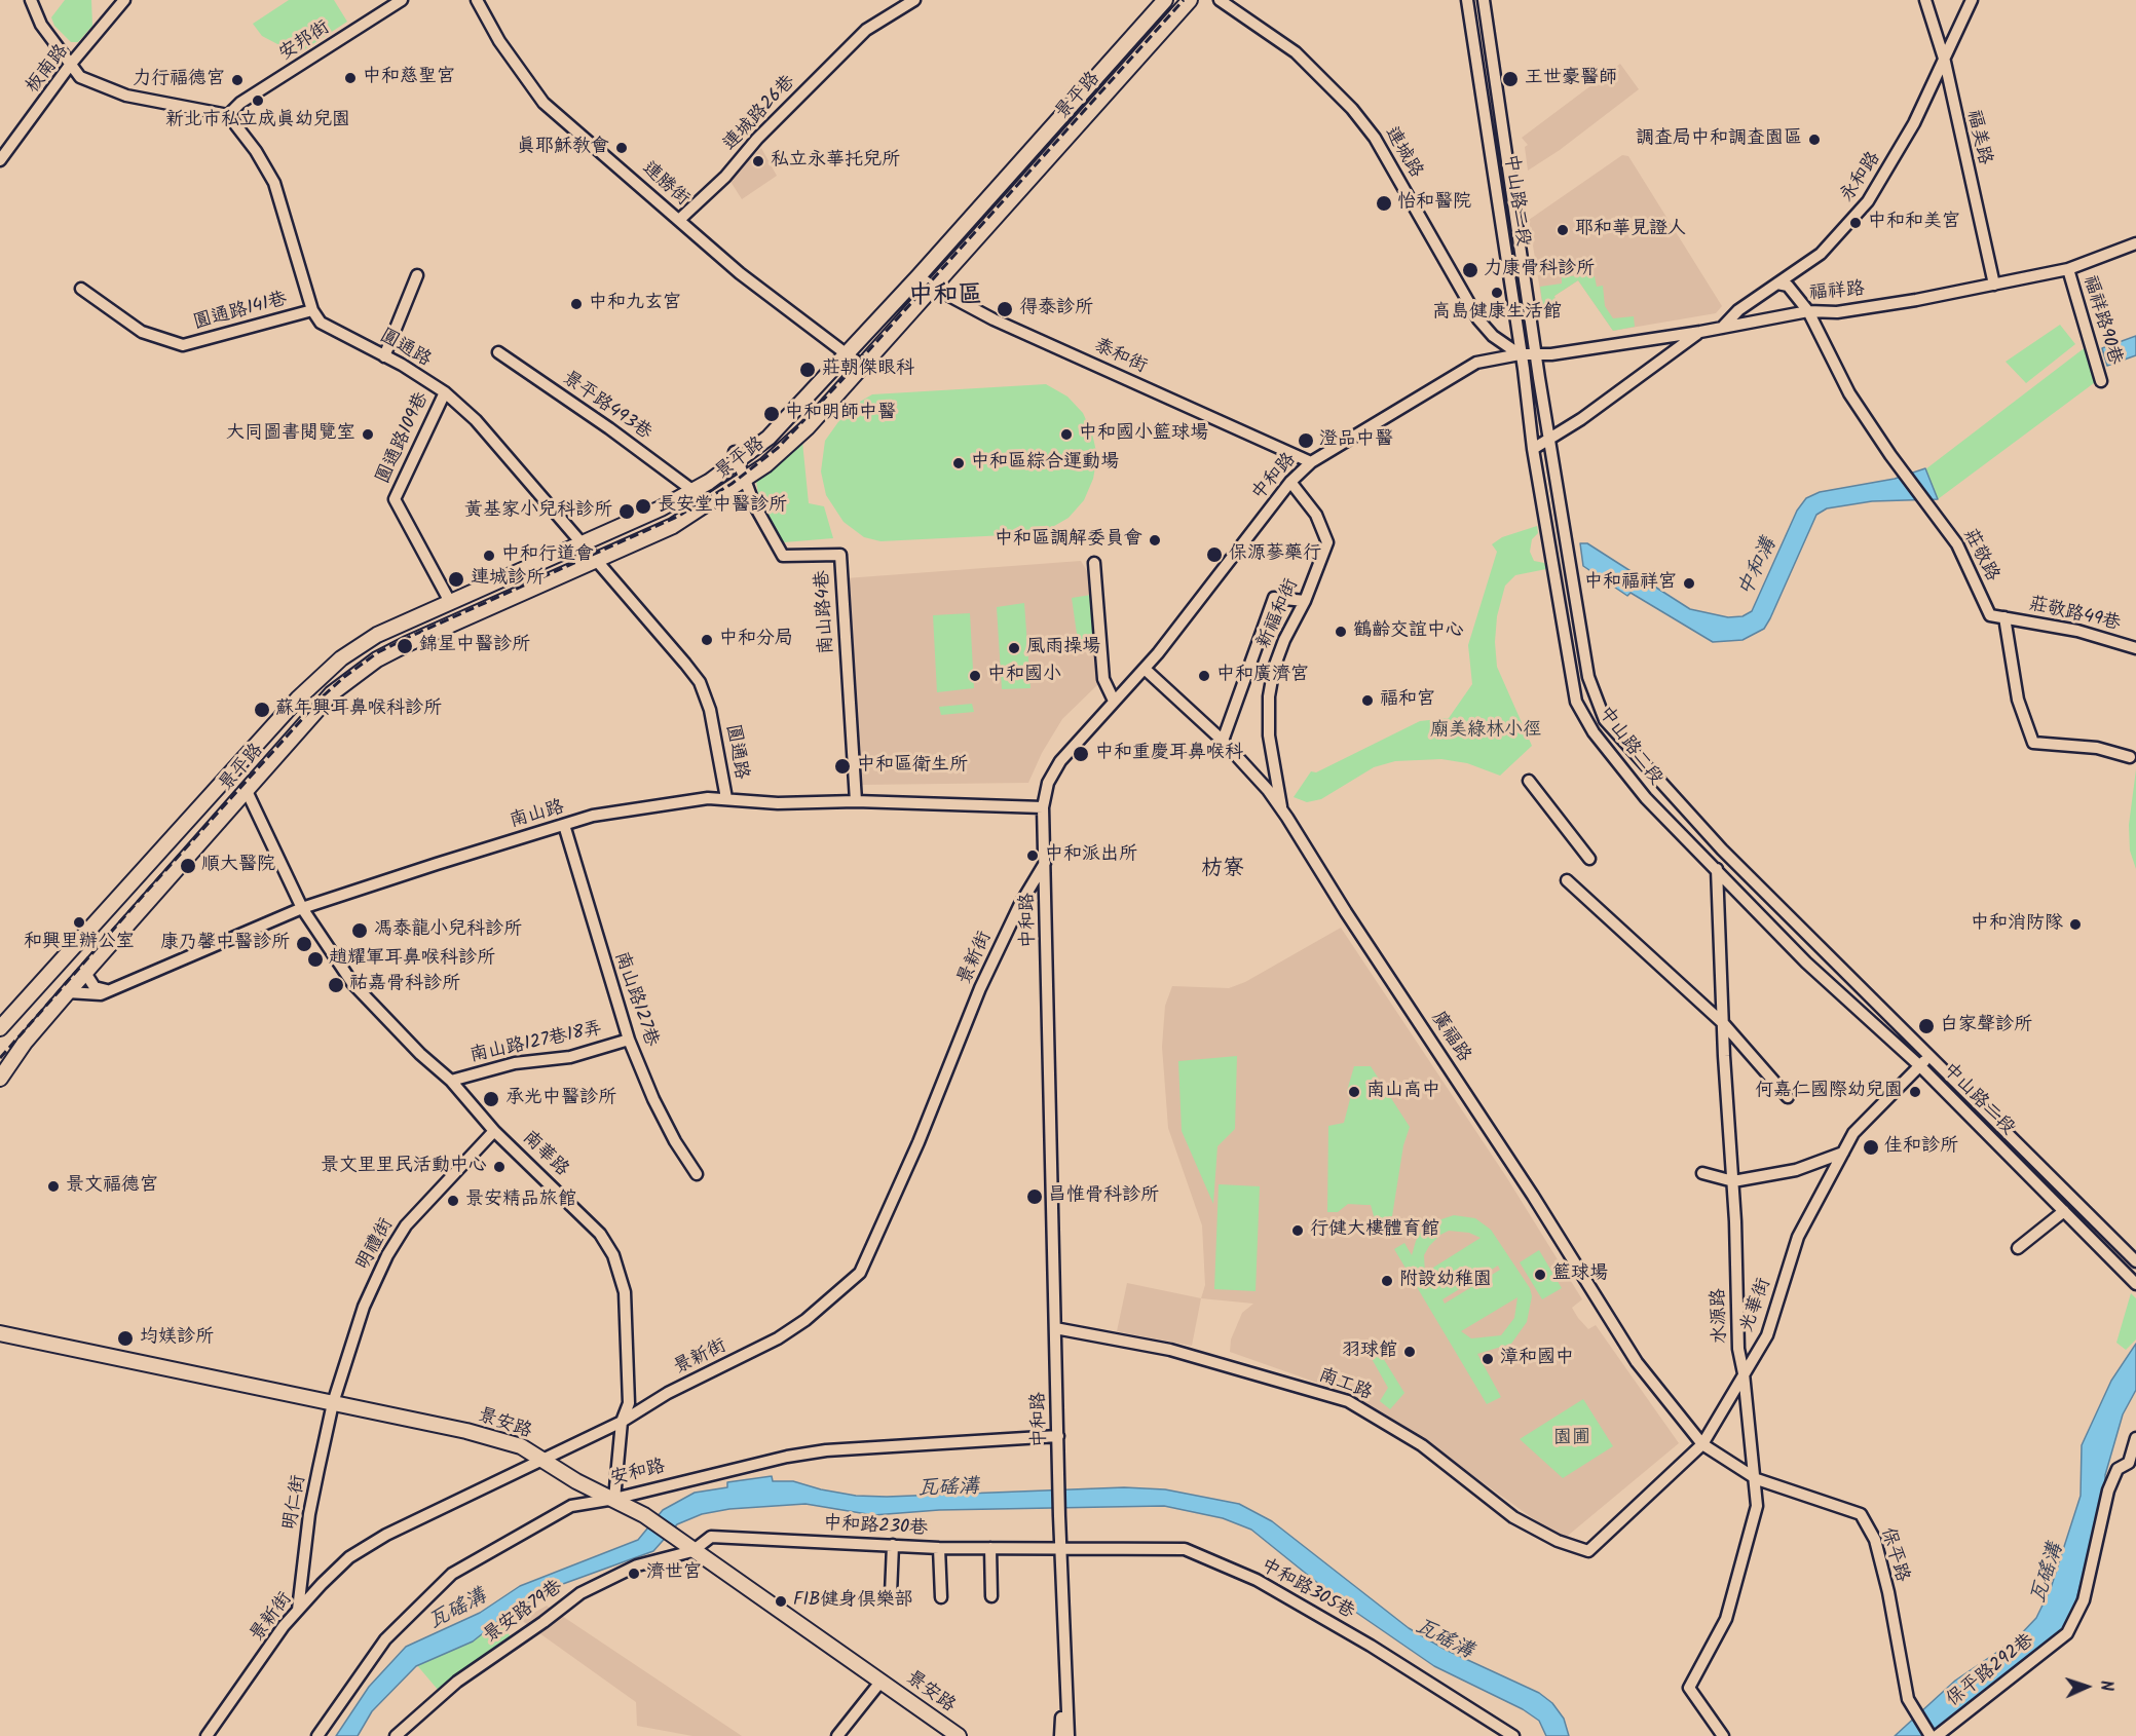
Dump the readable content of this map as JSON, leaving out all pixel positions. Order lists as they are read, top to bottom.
{
  "streets": {
    "main road": ["景平路", "景安路"],
    "street": [
      "安邦街",
      "板南路",
      "連城路26巷",
      "福美路",
      "連城路",
      "永和路",
      "連勝街",
      "中山路二段",
      "福祥路",
      "圓通路141巷",
      "福祥路90巷",
      "圓通路",
      "泰和街",
      "景平路493巷",
      "圓通路109巷",
      "中和路",
      "莊敬路",
      "南山路4巷",
      "新福和街",
      "莊敬路49巷",
      "南山路",
      "景新街",
      "南山路127巷",
      "廣福路",
      "南山路127巷18弄",
      "南華路",
      "明禮街",
      "光華街",
      "水源路",
      "南工路",
      "安和路",
      "明仁街",
      "中和路230巷",
      "保平路",
      "中和路305巷",
      "景安路79巷",
      "保平路292巷"
    ]
  },
  "crossings": [
    ["景平路", "連勝街"],
    ["景平路", "圓通路"],
    ["景平路", "泰和街"],
    ["景平路", "景平路493巷"],
    ["景平路", "圓通路109巷"],
    ["景平路", "南山路4巷"],
    ["景平路", "南山路"],
    ["景平路", "南華路"],
    ["連城路26巷", "連勝街"],
    ["福美路", "永和路"],
    ["福美路", "福祥路"],
    ["連城路", "中山路二段"],
    ["連城路", "中和路"],
    ["永和路", "福祥路"],
    ["永和路", "莊敬路"],
    ["中山路二段", "福祥路"],
    ["中山路二段", "中和路"],
    ["中山路二段", "光華街"],
    ["中山路二段", "水源路"],
    ["福祥路", "福祥路90巷"],
    ["福祥路", "中和路"],
    ["福祥路", "莊敬路"],
    ["圓通路141巷", "圓通路"],
    ["圓通路", "圓通路109巷"],
    ["圓通路", "南山路"],
    ["泰和街", "中和路"],
    ["中和路", "新福和街"],
    ["中和路", "南山路"],
    ["中和路", "景新街"],
    ["中和路", "廣福路"],
    ["中和路", "南工路"],
    ["中和路", "安和路"],
    ["中和路", "中和路230巷"],
    ["中和路", "中和路305巷"],
    ["莊敬路", "莊敬路49巷"],
    ["南山路4巷", "南山路"],
    ["新福和街", "廣福路"],
    ["南山路", "南山路127巷"],
    ["南山路", "南華路"],
    ["景新街", "南華路"],
    ["景新街", "景安路"],
    ["景新街", "明仁街"],
    ["南山路127巷", "南山路127巷18弄"],
    ["廣福路", "光華街"],
    ["廣福路", "保平路"],
    ["南山路127巷18弄", "南華路"],
    ["南華路", "明禮街"],
    ["南華路", "景安路"],
    ["南華路", "安和路"],
    ["明禮街", "景安路"],
    ["明禮街", "明仁街"],
    ["光華街", "水源路"],
    ["光華街", "南工路"],
    ["光華街", "保平路"],
    ["水源路", "保平路"],
    ["景安路", "安和路"],
    ["景安路", "明仁街"],
    ["景安路", "中和路230巷"],
    ["景安路", "景安路79巷"],
    ["中和路230巷", "中和路305巷"],
    ["中和路230巷", "景安路79巷"],
    ["保平路", "保平路292巷"]
  ],
  "districts": ["中和區", "枋寮"],
  "water": ["中和溝", "瓦磘溝"],
  "parks": ["廟美綠林小徑", "園圃"],
  "places": [
    "中和慈聖宮",
    "王世豪醫師",
    "力行福德宮",
    "新北市私立成真幼兒園",
    "調查局中和調查園區",
    "真耶穌教會",
    "私立永華托兒所",
    "怡和醫院",
    "中和和美宮",
    "耶和華見證人",
    "力康骨科診所",
    "高島健康生活館",
    "中和九玄宮",
    "得泰診所",
    "莊朝傑眼科",
    "中和明師中醫",
    "大同圖書閱覽室",
    "中和國小籃球場",
    "澄品中醫",
    "中和區綜合運動場",
    "長安堂中醫診所",
    "黃基家小兒科診所",
    "中和區調解委員會",
    "保源蔘藥行",
    "中和行道會",
    "連城診所",
    "中和福祥宮",
    "鶴齡交誼中心",
    "中和分局",
    "錦星中醫診所",
    "風雨操場",
    "中和國小",
    "中和廣濟宮",
    "福和宮",
    "蘇年興耳鼻喉科診所",
    "中和重慶耳鼻喉科",
    "中和區衛生所",
    "中和派出所",
    "順大醫院",
    "和興里辦公室",
    "中和消防隊",
    "馮泰龍小兒科診所",
    "康乃馨中醫診所",
    "趙耀軍耳鼻喉科診所",
    "祐嘉骨科診所",
    "白家聲診所",
    "南山高中",
    "何嘉仁國際幼兒園",
    "承光中醫診所",
    "佳和診所",
    "景文里里民活動中心",
    "景文福德宮",
    "昌惟骨科診所",
    "景安精品旅館",
    "行健大樓體育館",
    "籃球場",
    "附設幼稚園",
    "均媄診所",
    "羽球館",
    "漳和國中",
    "濟世宮",
    "FIB健身俱樂部"
  ],
  "north": "right"
}
